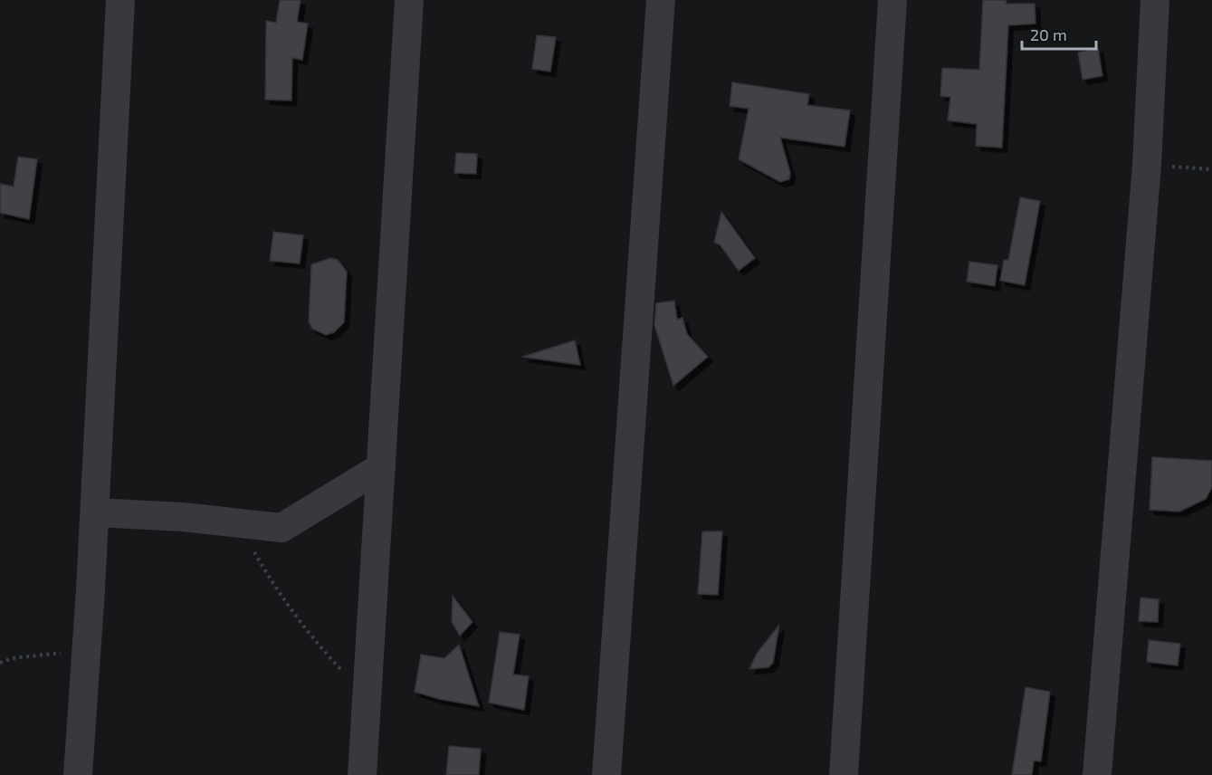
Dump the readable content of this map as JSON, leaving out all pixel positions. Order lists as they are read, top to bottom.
{
  "scale_bar": "20 m"
}
